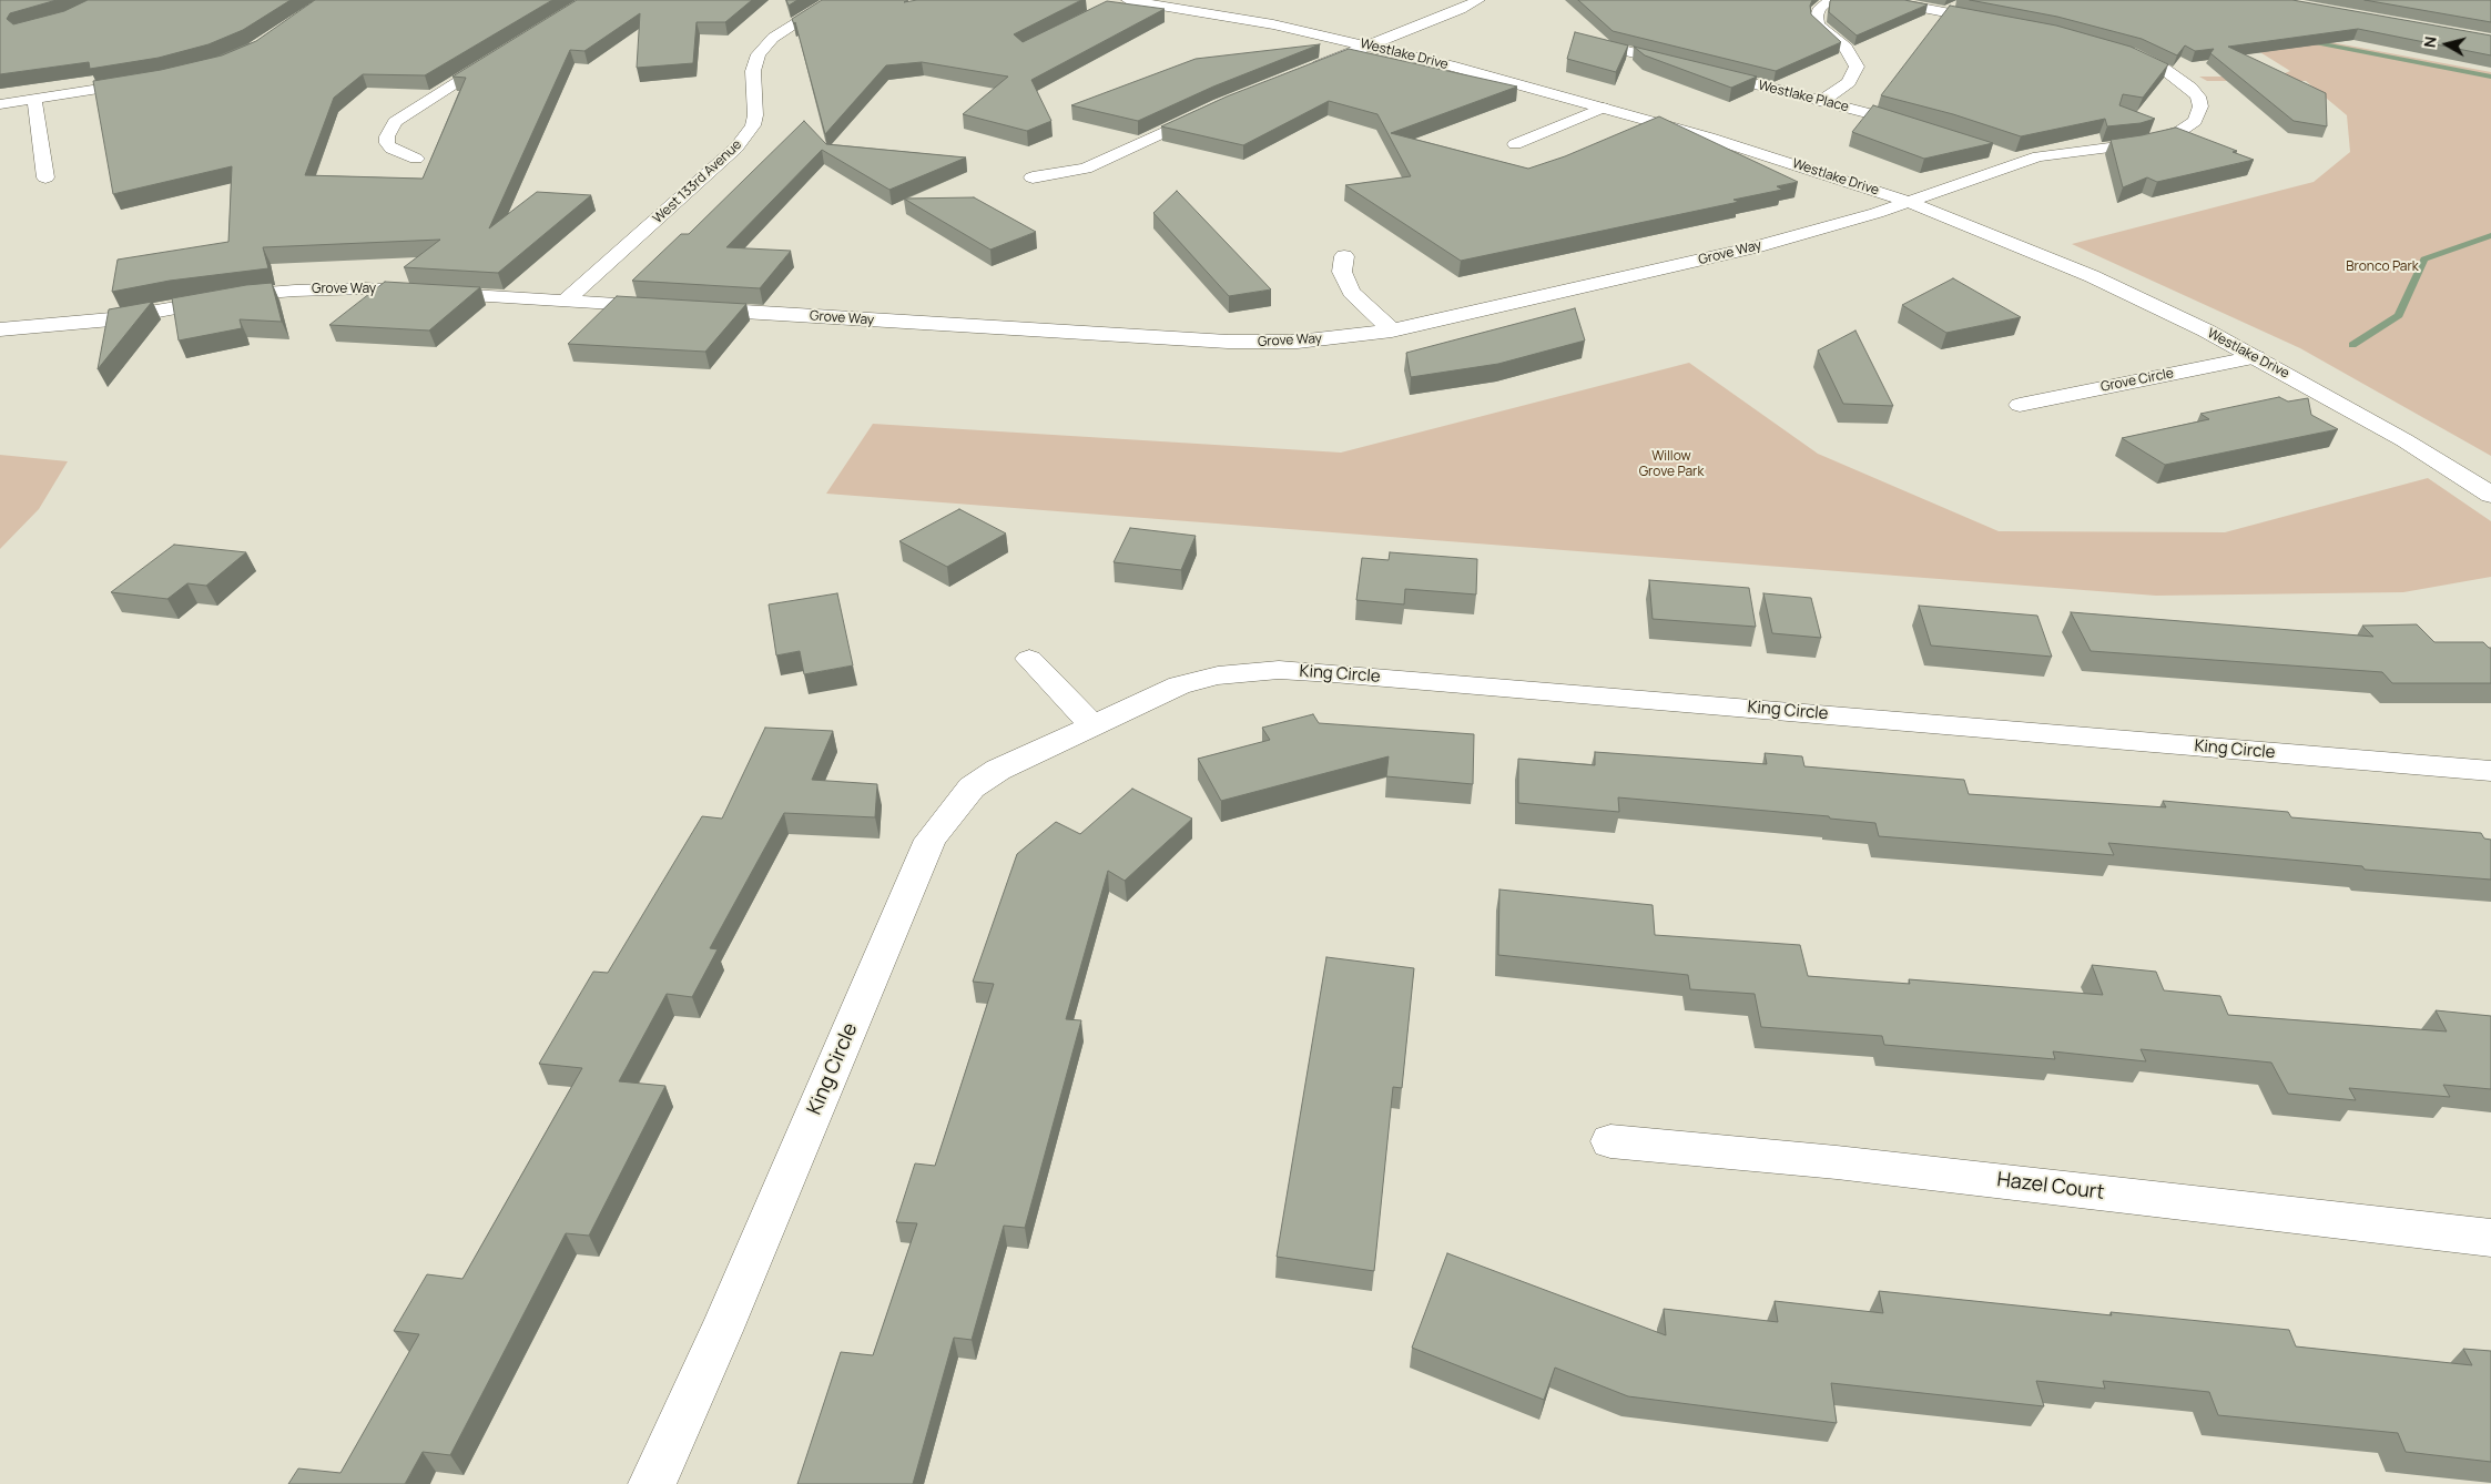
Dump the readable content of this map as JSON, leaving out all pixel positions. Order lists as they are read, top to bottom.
{
  "streets": {
    "street": [
      "Westlake Drive",
      "Westlake Place",
      "West 133rd Avenue",
      "Grove Way",
      "Grove Circle",
      "King Circle",
      "Hazel Court"
    ]
  },
  "crossings": [
    ["Westlake Drive", "Grove Way"],
    ["Westlake Drive", "Grove Circle"],
    ["West 133rd Avenue", "Grove Way"]
  ],
  "parks": ["Bronco Park", "Willow Grove Park"],
  "north": "left"
}
